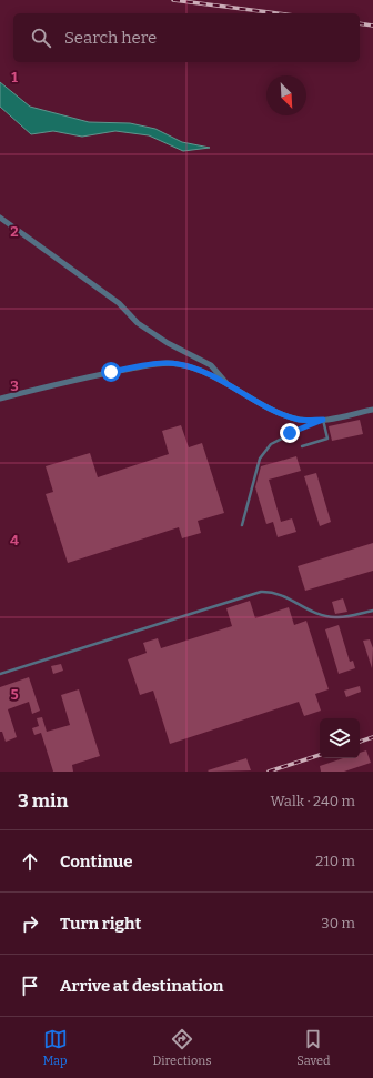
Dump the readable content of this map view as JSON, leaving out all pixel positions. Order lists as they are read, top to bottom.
{
  "north": "bottom right",
  "page": {
    "search": "Search here",
    "heading": ["3 min", "Walk · 240 m"],
    "list": [
      ["Continue", "210 m"],
      ["Turn right", "30 m"],
      "Arrive at destination"
    ],
    "nav": ["Map", "Directions", "Saved"]
  },
  "grid": {
    "rows": [
      "1",
      "2",
      "3",
      "4",
      "5"
    ]
  }
}
